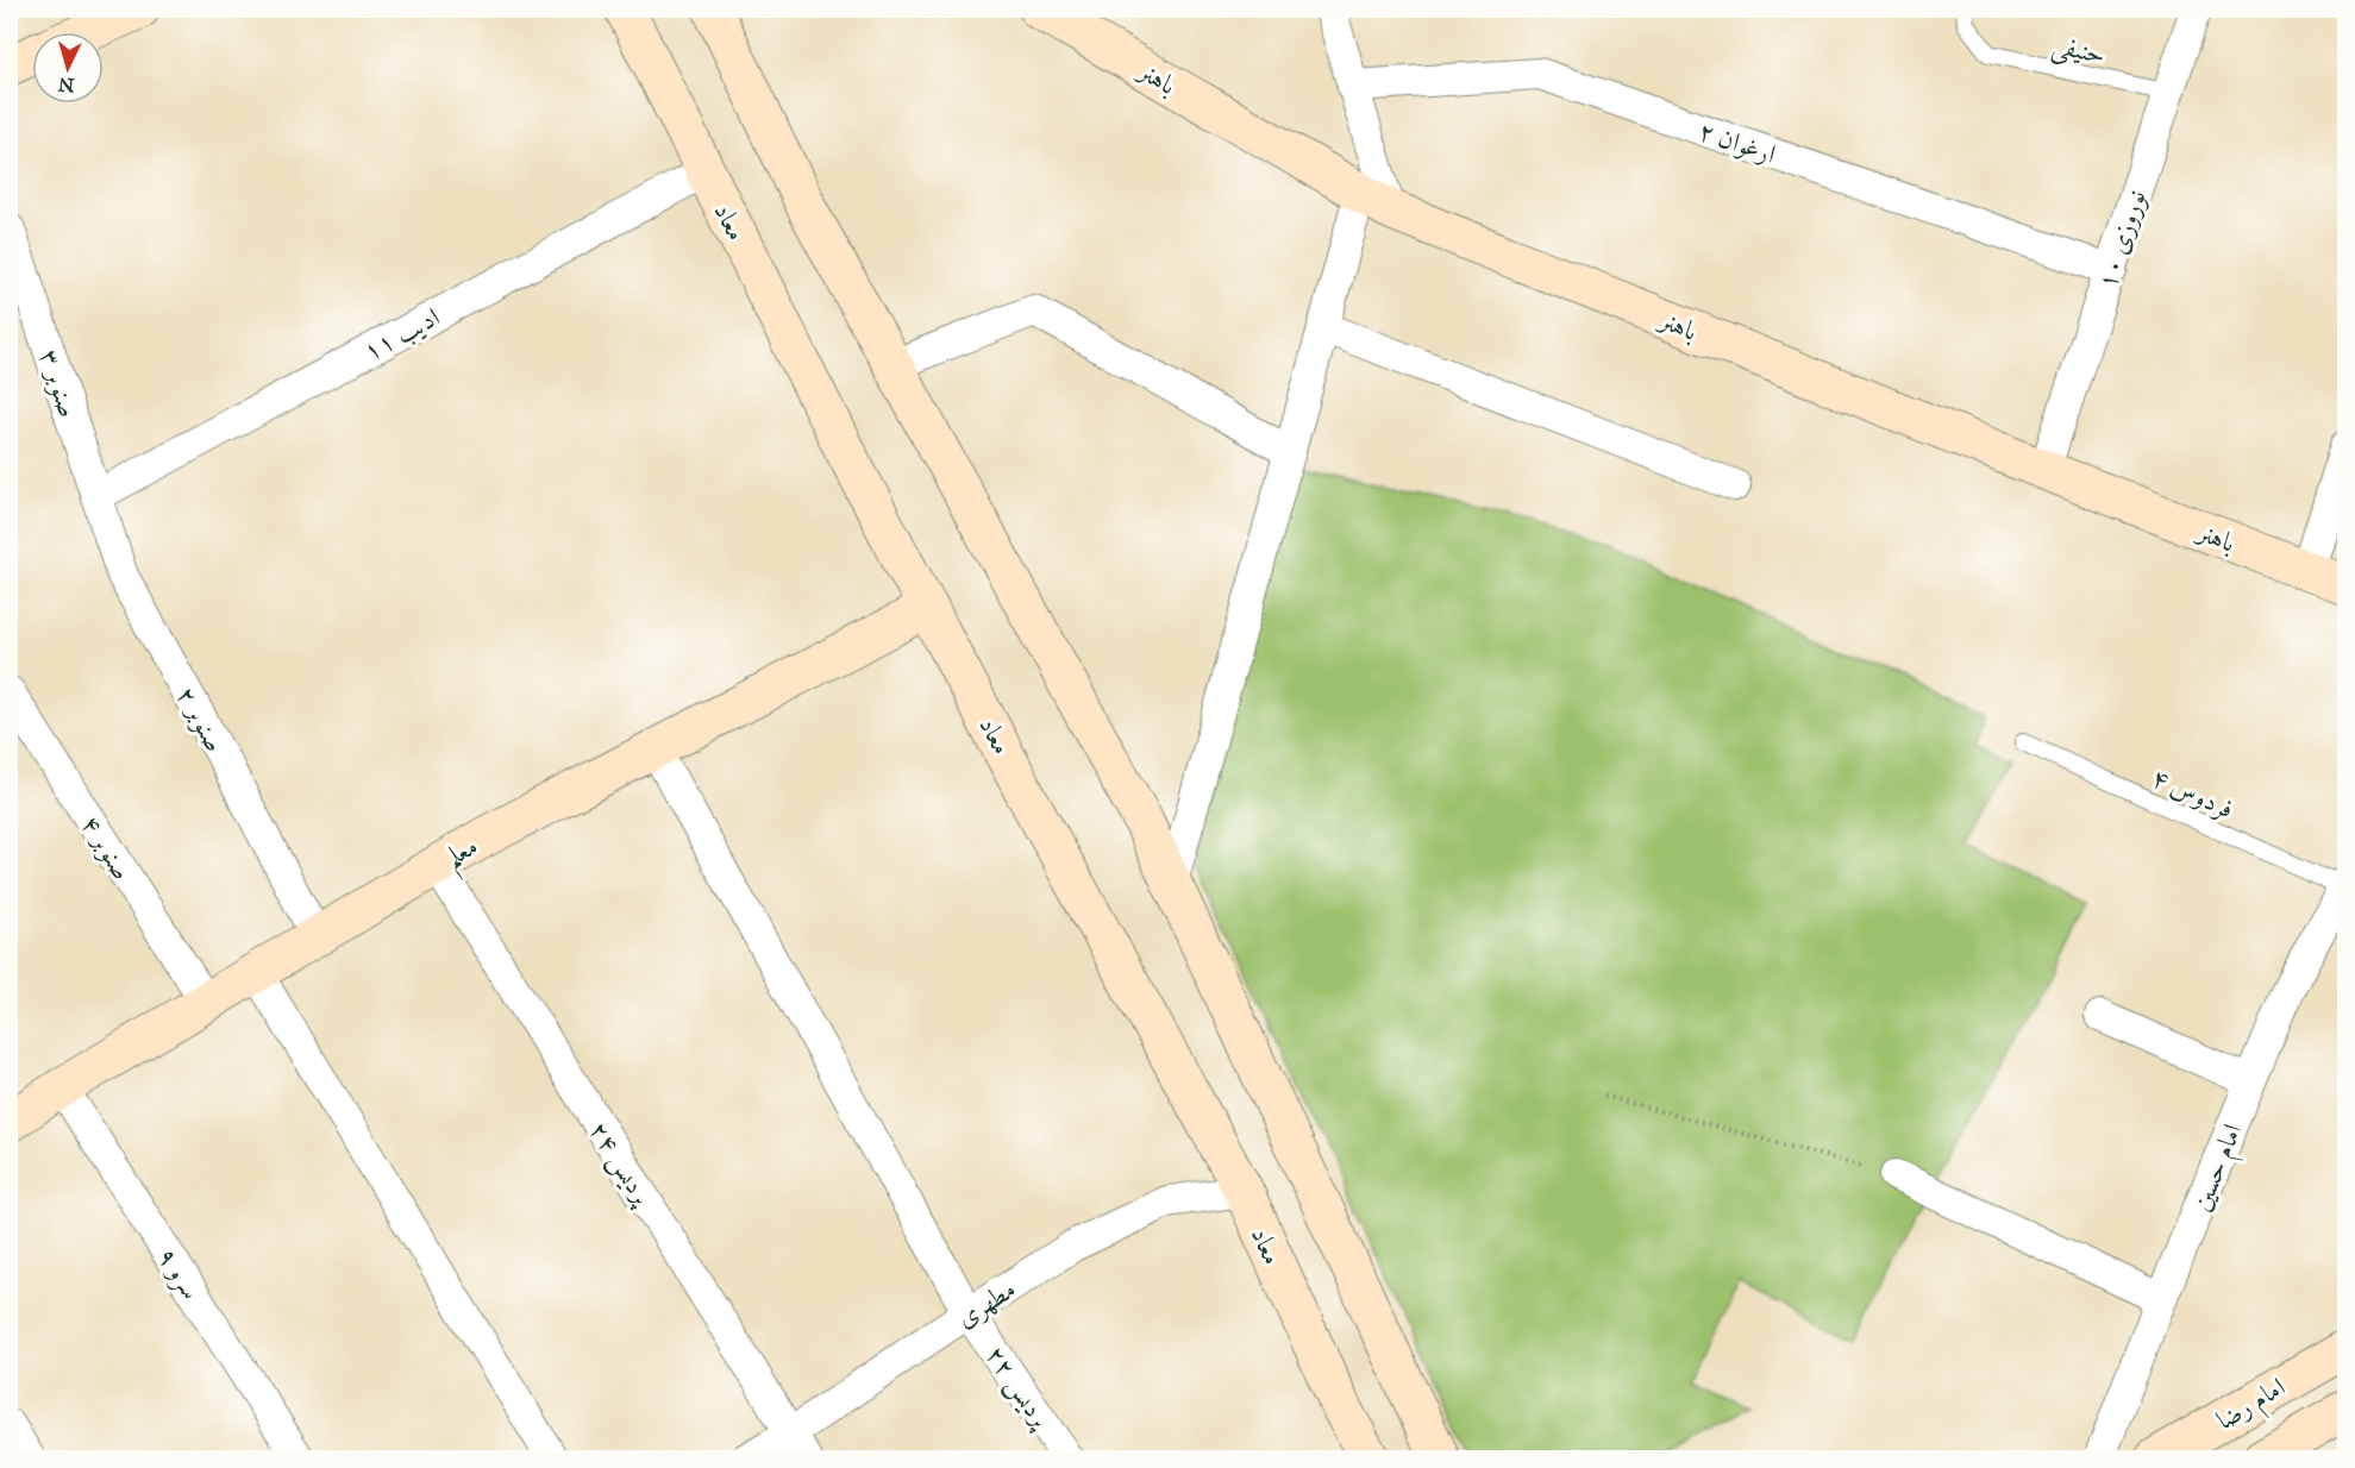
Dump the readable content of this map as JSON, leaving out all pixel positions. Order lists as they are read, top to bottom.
{
  "streets": {
    "main road": [
      "باهنر",
      "معاد",
      "معلم",
      "امام رضا"
    ],
    "street": [
      "ارغوان ۲",
      "نوروزی ۱۰",
      "ادیب ۱۱",
      "صنوبر ۳",
      "صنوبر ۲",
      "صنوبر ۴",
      "پردیس ۲۴",
      "امام حسین",
      "سرو ۹",
      "مطهری",
      "پردیس ۲۲"
    ],
    "lane": ["حنیفی", "فردوس ۴"]
  },
  "crossings": [
    ["حنیفی", "نوروزی ۱۰"],
    ["باهنر", "نوروزی ۱۰"],
    ["ارغوان ۲", "نوروزی ۱۰"],
    ["معاد", "ادیب ۱۱"],
    ["معاد", "معلم"],
    ["معاد", "مطهری"],
    ["ادیب ۱۱", "صنوبر ۳"],
    ["ادیب ۱۱", "صنوبر ۲"],
    ["صنوبر ۳", "صنوبر ۲"],
    ["صنوبر ۲", "معلم"],
    ["فردوس ۴", "امام حسین"],
    ["صنوبر ۴", "معلم"],
    ["معلم", "پردیس ۲۴"],
    ["معلم", "سرو ۹"],
    ["معلم", "پردیس ۲۲"],
    ["پردیس ۲۴", "مطهری"],
    ["مطهری", "پردیس ۲۲"]
  ],
  "north": "bottom"
}
